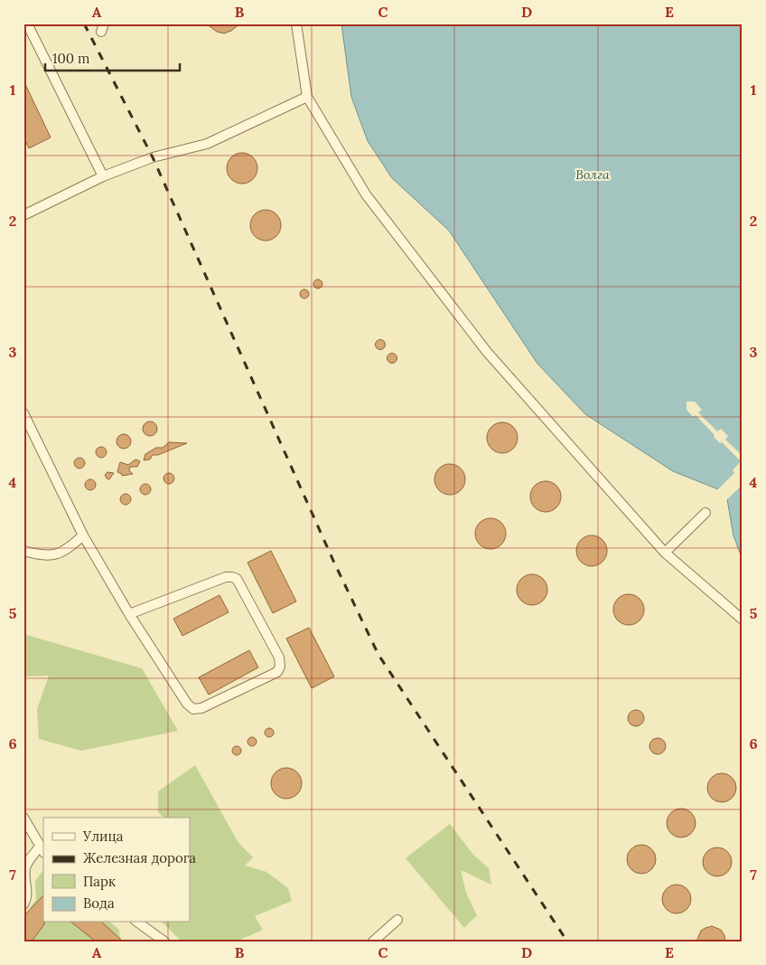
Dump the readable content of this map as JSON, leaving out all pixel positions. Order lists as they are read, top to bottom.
{
  "water": ["Волга"],
  "legend": [
    "Улица",
    "Железная дорога",
    "Парк",
    "Вода"
  ],
  "scale_bar": "100 m",
  "grid": {
    "columns": [
      "A",
      "B",
      "C",
      "D",
      "E"
    ],
    "rows": [
      "1",
      "2",
      "3",
      "4",
      "5",
      "6",
      "7"
    ]
  }
}
